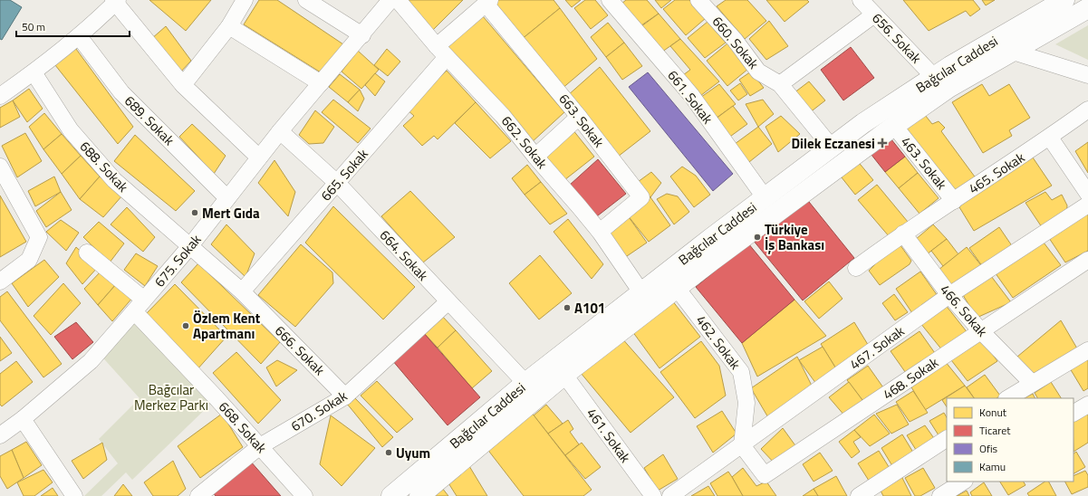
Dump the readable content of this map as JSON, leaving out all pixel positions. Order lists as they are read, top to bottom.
{
  "streets": {
    "main road": ["Bağcılar Caddesi"],
    "street": [
      "656. Sokak",
      "660. Sokak",
      "661. Sokak",
      "689. Sokak",
      "663. Sokak",
      "662. Sokak",
      "463. Sokak",
      "688. Sokak",
      "465. Sokak",
      "665. Sokak",
      "664. Sokak",
      "675. Sokak",
      "466. Sokak",
      "462. Sokak",
      "467. Sokak",
      "666. Sokak",
      "468. Sokak",
      "670. Sokak",
      "668. Sokak",
      "461. Sokak"
    ]
  },
  "crossings": [
    ["656. Sokak", "Bağcılar Caddesi"],
    ["660. Sokak", "Bağcılar Caddesi"],
    ["Bağcılar Caddesi", "661. Sokak"],
    ["Bağcılar Caddesi", "662. Sokak"],
    ["Bağcılar Caddesi", "463. Sokak"],
    ["Bağcılar Caddesi", "664. Sokak"],
    ["Bağcılar Caddesi", "462. Sokak"],
    ["Bağcılar Caddesi", "461. Sokak"],
    ["689. Sokak", "675. Sokak"],
    ["663. Sokak", "662. Sokak"],
    ["663. Sokak", "665. Sokak"],
    ["662. Sokak", "665. Sokak"],
    ["463. Sokak", "465. Sokak"],
    ["688. Sokak", "675. Sokak"],
    ["688. Sokak", "666. Sokak"],
    ["465. Sokak", "466. Sokak"],
    ["665. Sokak", "664. Sokak"],
    ["665. Sokak", "666. Sokak"],
    ["664. Sokak", "675. Sokak"],
    ["664. Sokak", "670. Sokak"],
    ["675. Sokak", "666. Sokak"],
    ["675. Sokak", "668. Sokak"],
    ["466. Sokak", "467. Sokak"],
    ["466. Sokak", "468. Sokak"],
    ["462. Sokak", "467. Sokak"],
    ["462. Sokak", "468. Sokak"],
    ["467. Sokak", "468. Sokak"],
    ["666. Sokak", "670. Sokak"],
    ["670. Sokak", "668. Sokak"]
  ],
  "parks": ["Bağcılar Merkez Parkı"],
  "places": {
    "health": ["Dilek Eczanesi"],
    "other": [
      "Mert Gıda",
      "Türkiye İş Bankası",
      "A101",
      "Özlem Kent Apartmanı",
      "Uyum"
    ]
  },
  "legend": [
    "Konut",
    "Ticaret",
    "Ofis",
    "Kamu"
  ],
  "scale_bar": "50 m"
}
